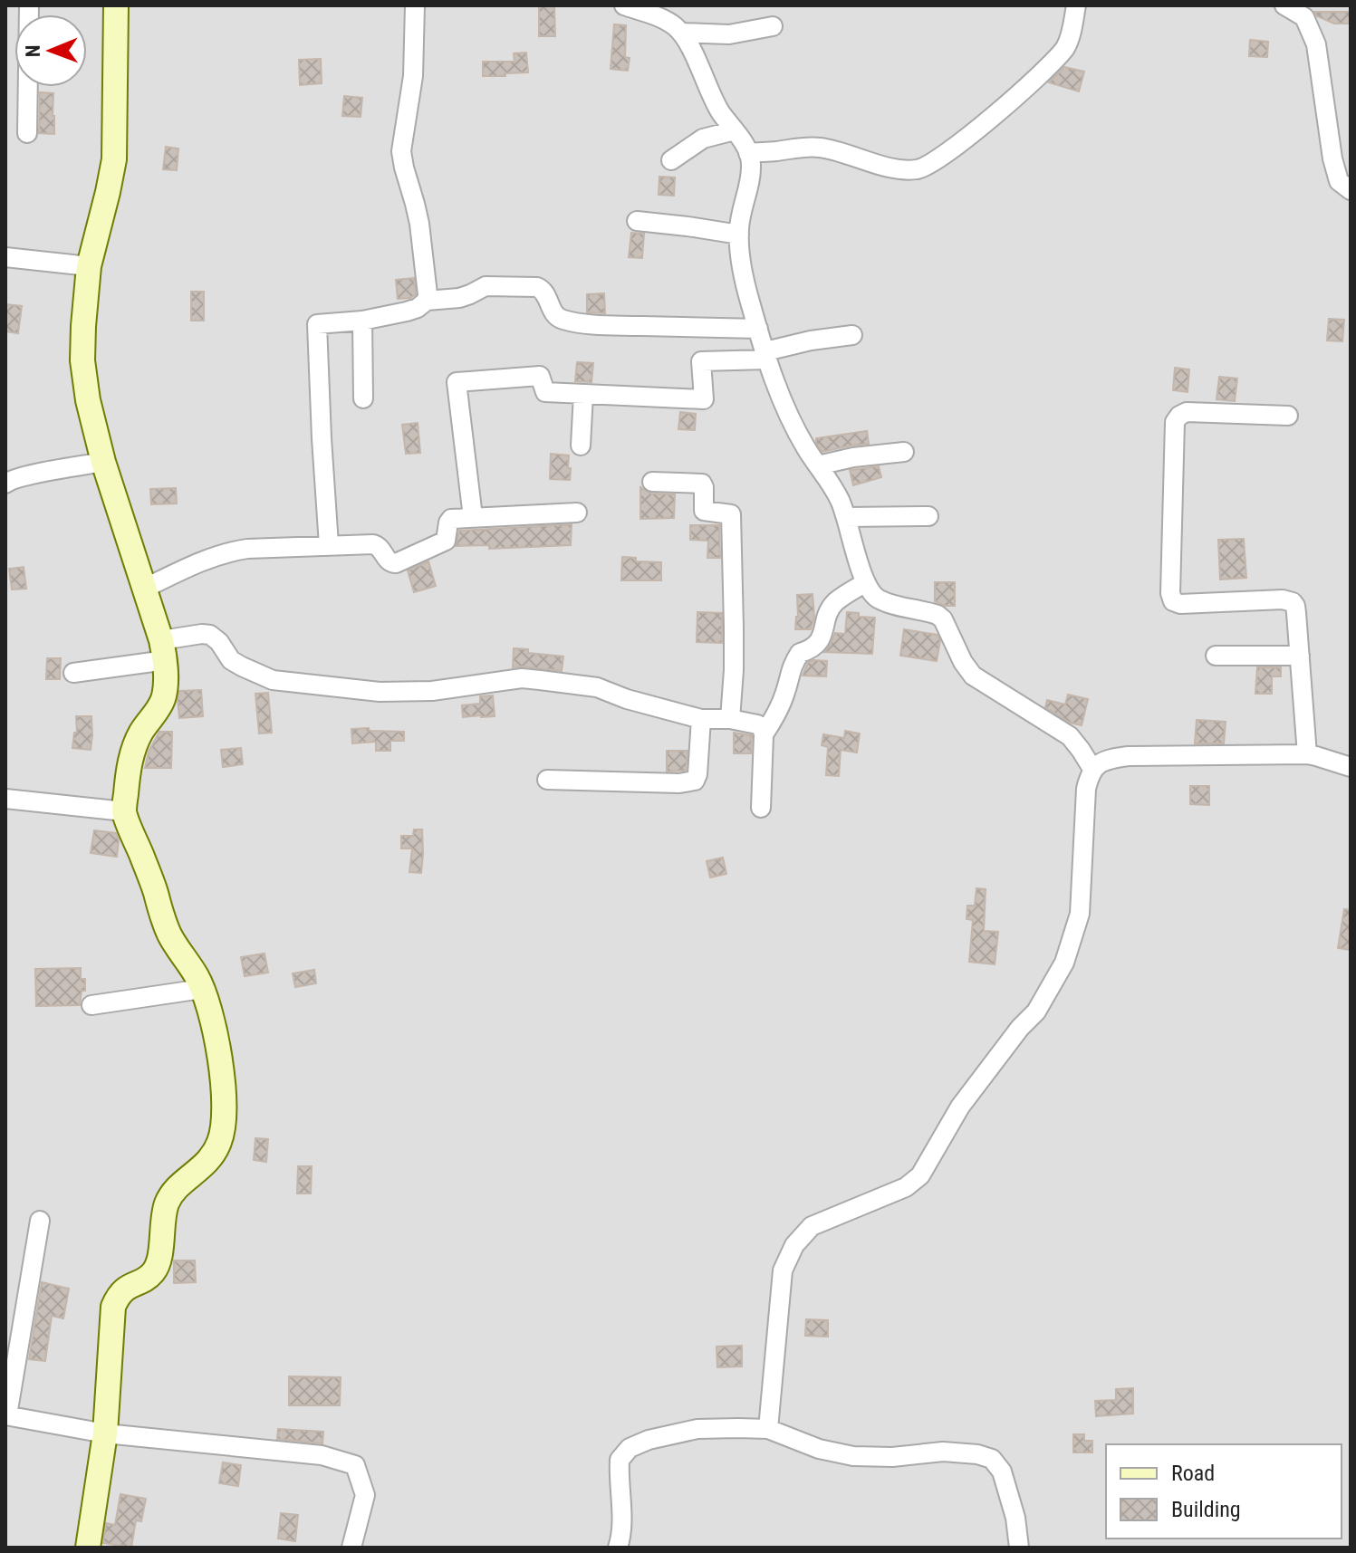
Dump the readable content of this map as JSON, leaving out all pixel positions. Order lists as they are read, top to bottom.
{
  "legend": ["Road", "Building"],
  "north": "left"
}
